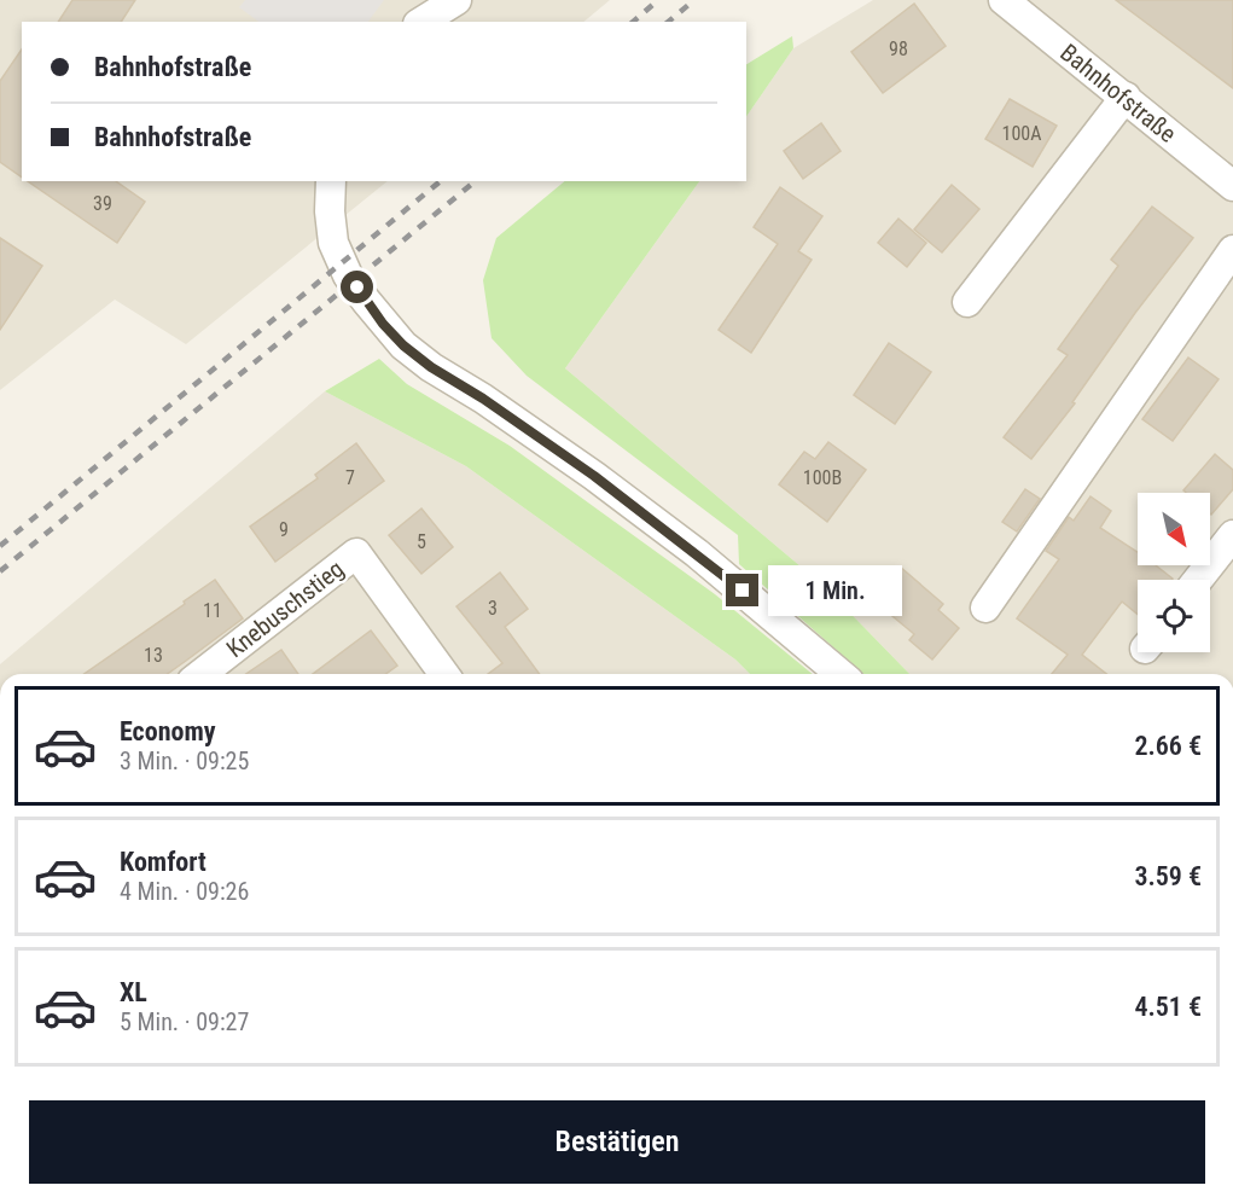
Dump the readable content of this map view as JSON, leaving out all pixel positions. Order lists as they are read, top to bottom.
{
  "streets": {
    "street": ["Bahnhofstraße", "Knebuschstieg"]
  },
  "house_numbers": [
    "98",
    "100A",
    "39",
    "7",
    "100B",
    "9",
    "5",
    "3",
    "11",
    "13"
  ],
  "north": "bottom right",
  "page": {
    "banner": ["Bahnhofstraße", "Bahnhofstraße"],
    "bubble": "1 Min.",
    "list": [
      {
        "name": "Economy",
        "note": "3 Min. · 09:25",
        "value": "2.66 €"
      },
      {
        "name": "Komfort",
        "note": "4 Min. · 09:26",
        "value": "3.59 €"
      },
      {
        "name": "XL",
        "note": "5 Min. · 09:27",
        "value": "4.51 €"
      }
    ],
    "buttons": "Bestätigen"
  }
}
